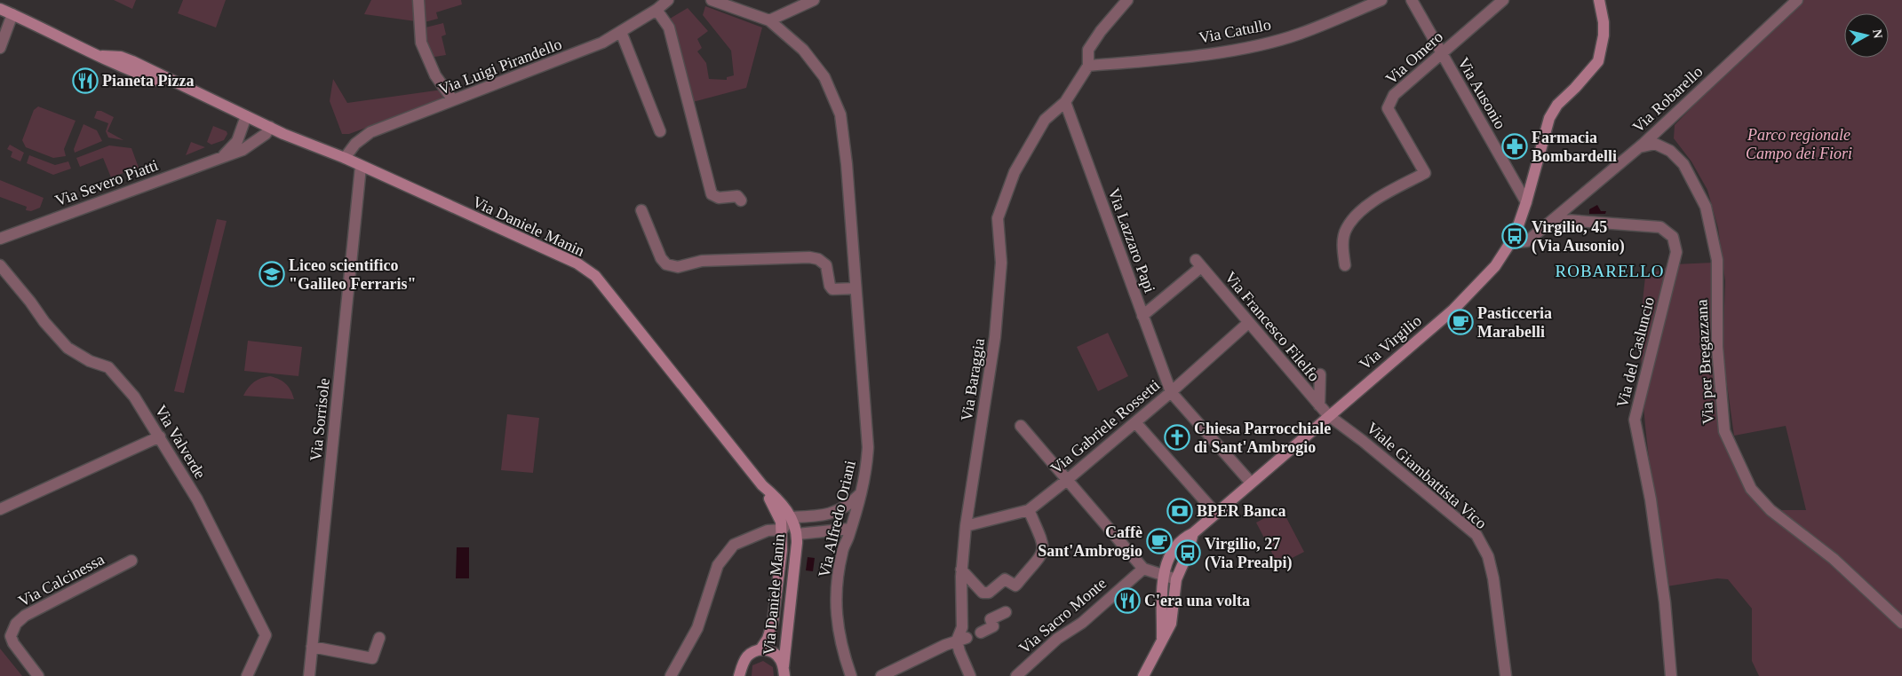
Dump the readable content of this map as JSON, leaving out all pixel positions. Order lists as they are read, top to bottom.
{
  "streets": {
    "main road": ["Via Daniele Manin", "Via Virgilio"],
    "street": [
      "Via Catullo",
      "Via Omero",
      "Via Luigi Pirandello",
      "Via Ausonio",
      "Via Robarello",
      "Via Severo Piatti",
      "Via Lazzaro Papi",
      "Via Francesco Filelfo",
      "Via del Casluncio",
      "Via per Bregazzana",
      "Via Baraggia",
      "Via Sorrisole",
      "Via Gabriele Rossetti",
      "Via Valverde",
      "Viale Giambattista Vico",
      "Via Alfredo Oriani",
      "Via Calcinessa",
      "Via Sacro Monte"
    ]
  },
  "crossings": [
    ["Via Omero", "Via Ausonio"],
    ["Via Luigi Pirandello", "Via Daniele Manin"],
    ["Via Ausonio", "Via Virgilio"],
    ["Via Robarello", "Via Virgilio"],
    ["Via Robarello", "Via del Casluncio"],
    ["Via Robarello", "Via per Bregazzana"],
    ["Via Severo Piatti", "Via Daniele Manin"],
    ["Via Daniele Manin", "Via Sorrisole"],
    ["Via Lazzaro Papi", "Via Francesco Filelfo"],
    ["Via Lazzaro Papi", "Via Virgilio"],
    ["Via Lazzaro Papi", "Via Baraggia"],
    ["Via Lazzaro Papi", "Via Gabriele Rossetti"],
    ["Via Francesco Filelfo", "Via Virgilio"],
    ["Via Francesco Filelfo", "Via Gabriele Rossetti"],
    ["Via Francesco Filelfo", "Viale Giambattista Vico"],
    ["Via Virgilio", "Viale Giambattista Vico"],
    ["Via Baraggia", "Via Gabriele Rossetti"]
  ],
  "districts": ["ROBARELLO"],
  "parks": ["Parco regionale Campo dei Fiori"],
  "places": {
    "restaurant": ["Pianeta Pizza", "C'era una volta"],
    "pharmacy": ["Farmacia Bombardelli"],
    "bus stop": ["Virgilio, 45 (Via Ausonio)", "Virgilio, 27 (Via Prealpi)"],
    "school or university": ["Liceo scientifico \"Galileo Ferraris\""],
    "cafe": ["Pasticceria Marabelli", "Caffè Sant'Ambrogio"],
    "church": ["Chiesa Parrocchiale di Sant'Ambrogio"],
    "bank": ["BPER Banca"]
  },
  "north": "right"
}
